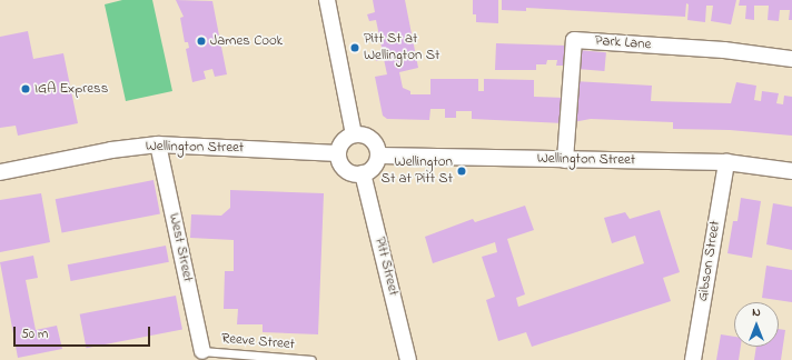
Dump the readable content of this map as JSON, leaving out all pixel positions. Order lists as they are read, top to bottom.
{
  "streets": {
    "street": [
      "Park Lane",
      "Wellington Street",
      "West Street",
      "Gibson Street",
      "Pitt Street"
    ],
    "lane": ["Reeve Street"]
  },
  "crossings": [
    ["Park Lane", "Wellington Street"],
    ["Wellington Street", "West Street"],
    ["Wellington Street", "Gibson Street"],
    ["Wellington Street", "Pitt Street"],
    ["West Street", "Reeve Street"]
  ],
  "places": [
    "James Cook",
    "Pitt St at Wellington St",
    "IGA Express",
    "Wellington St at Pitt St"
  ],
  "scale_bar": "50 m",
  "north": "top"
}
